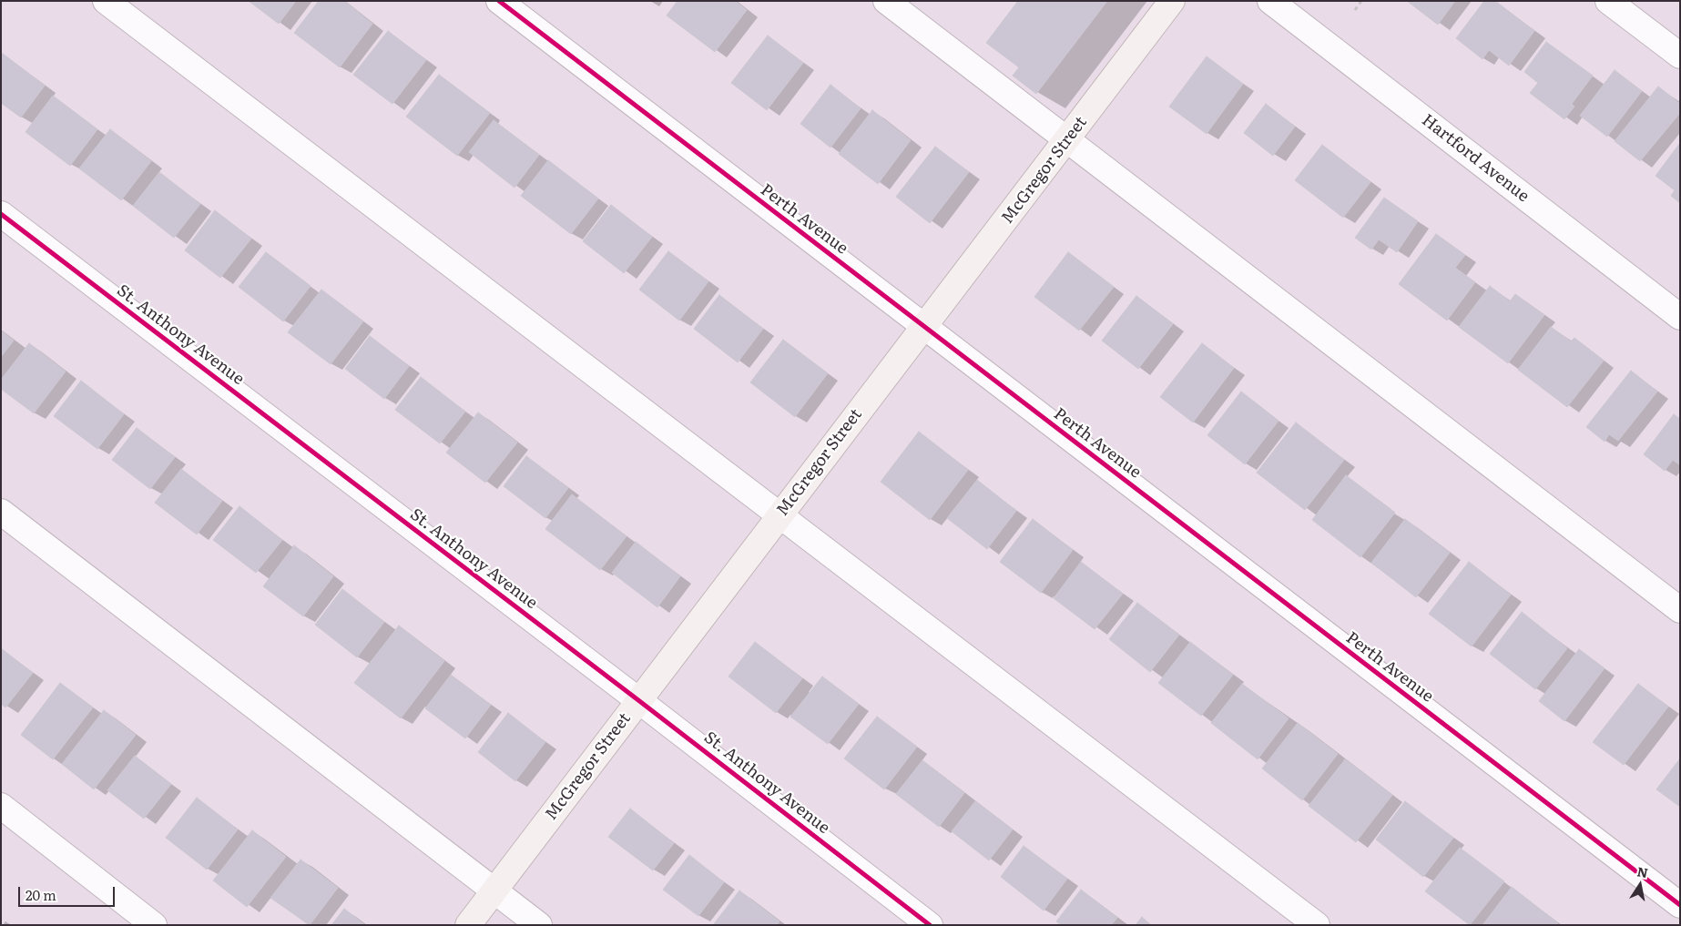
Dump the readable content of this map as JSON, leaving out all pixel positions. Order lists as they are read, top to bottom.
{
  "streets": {
    "main road": ["McGregor Street"],
    "street": ["Hartford Avenue", "Perth Avenue", "St. Anthony Avenue"]
  },
  "crossings": [
    ["McGregor Street", "Perth Avenue"],
    ["McGregor Street", "St. Anthony Avenue"]
  ],
  "scale_bar": "20 m",
  "north": "top"
}
